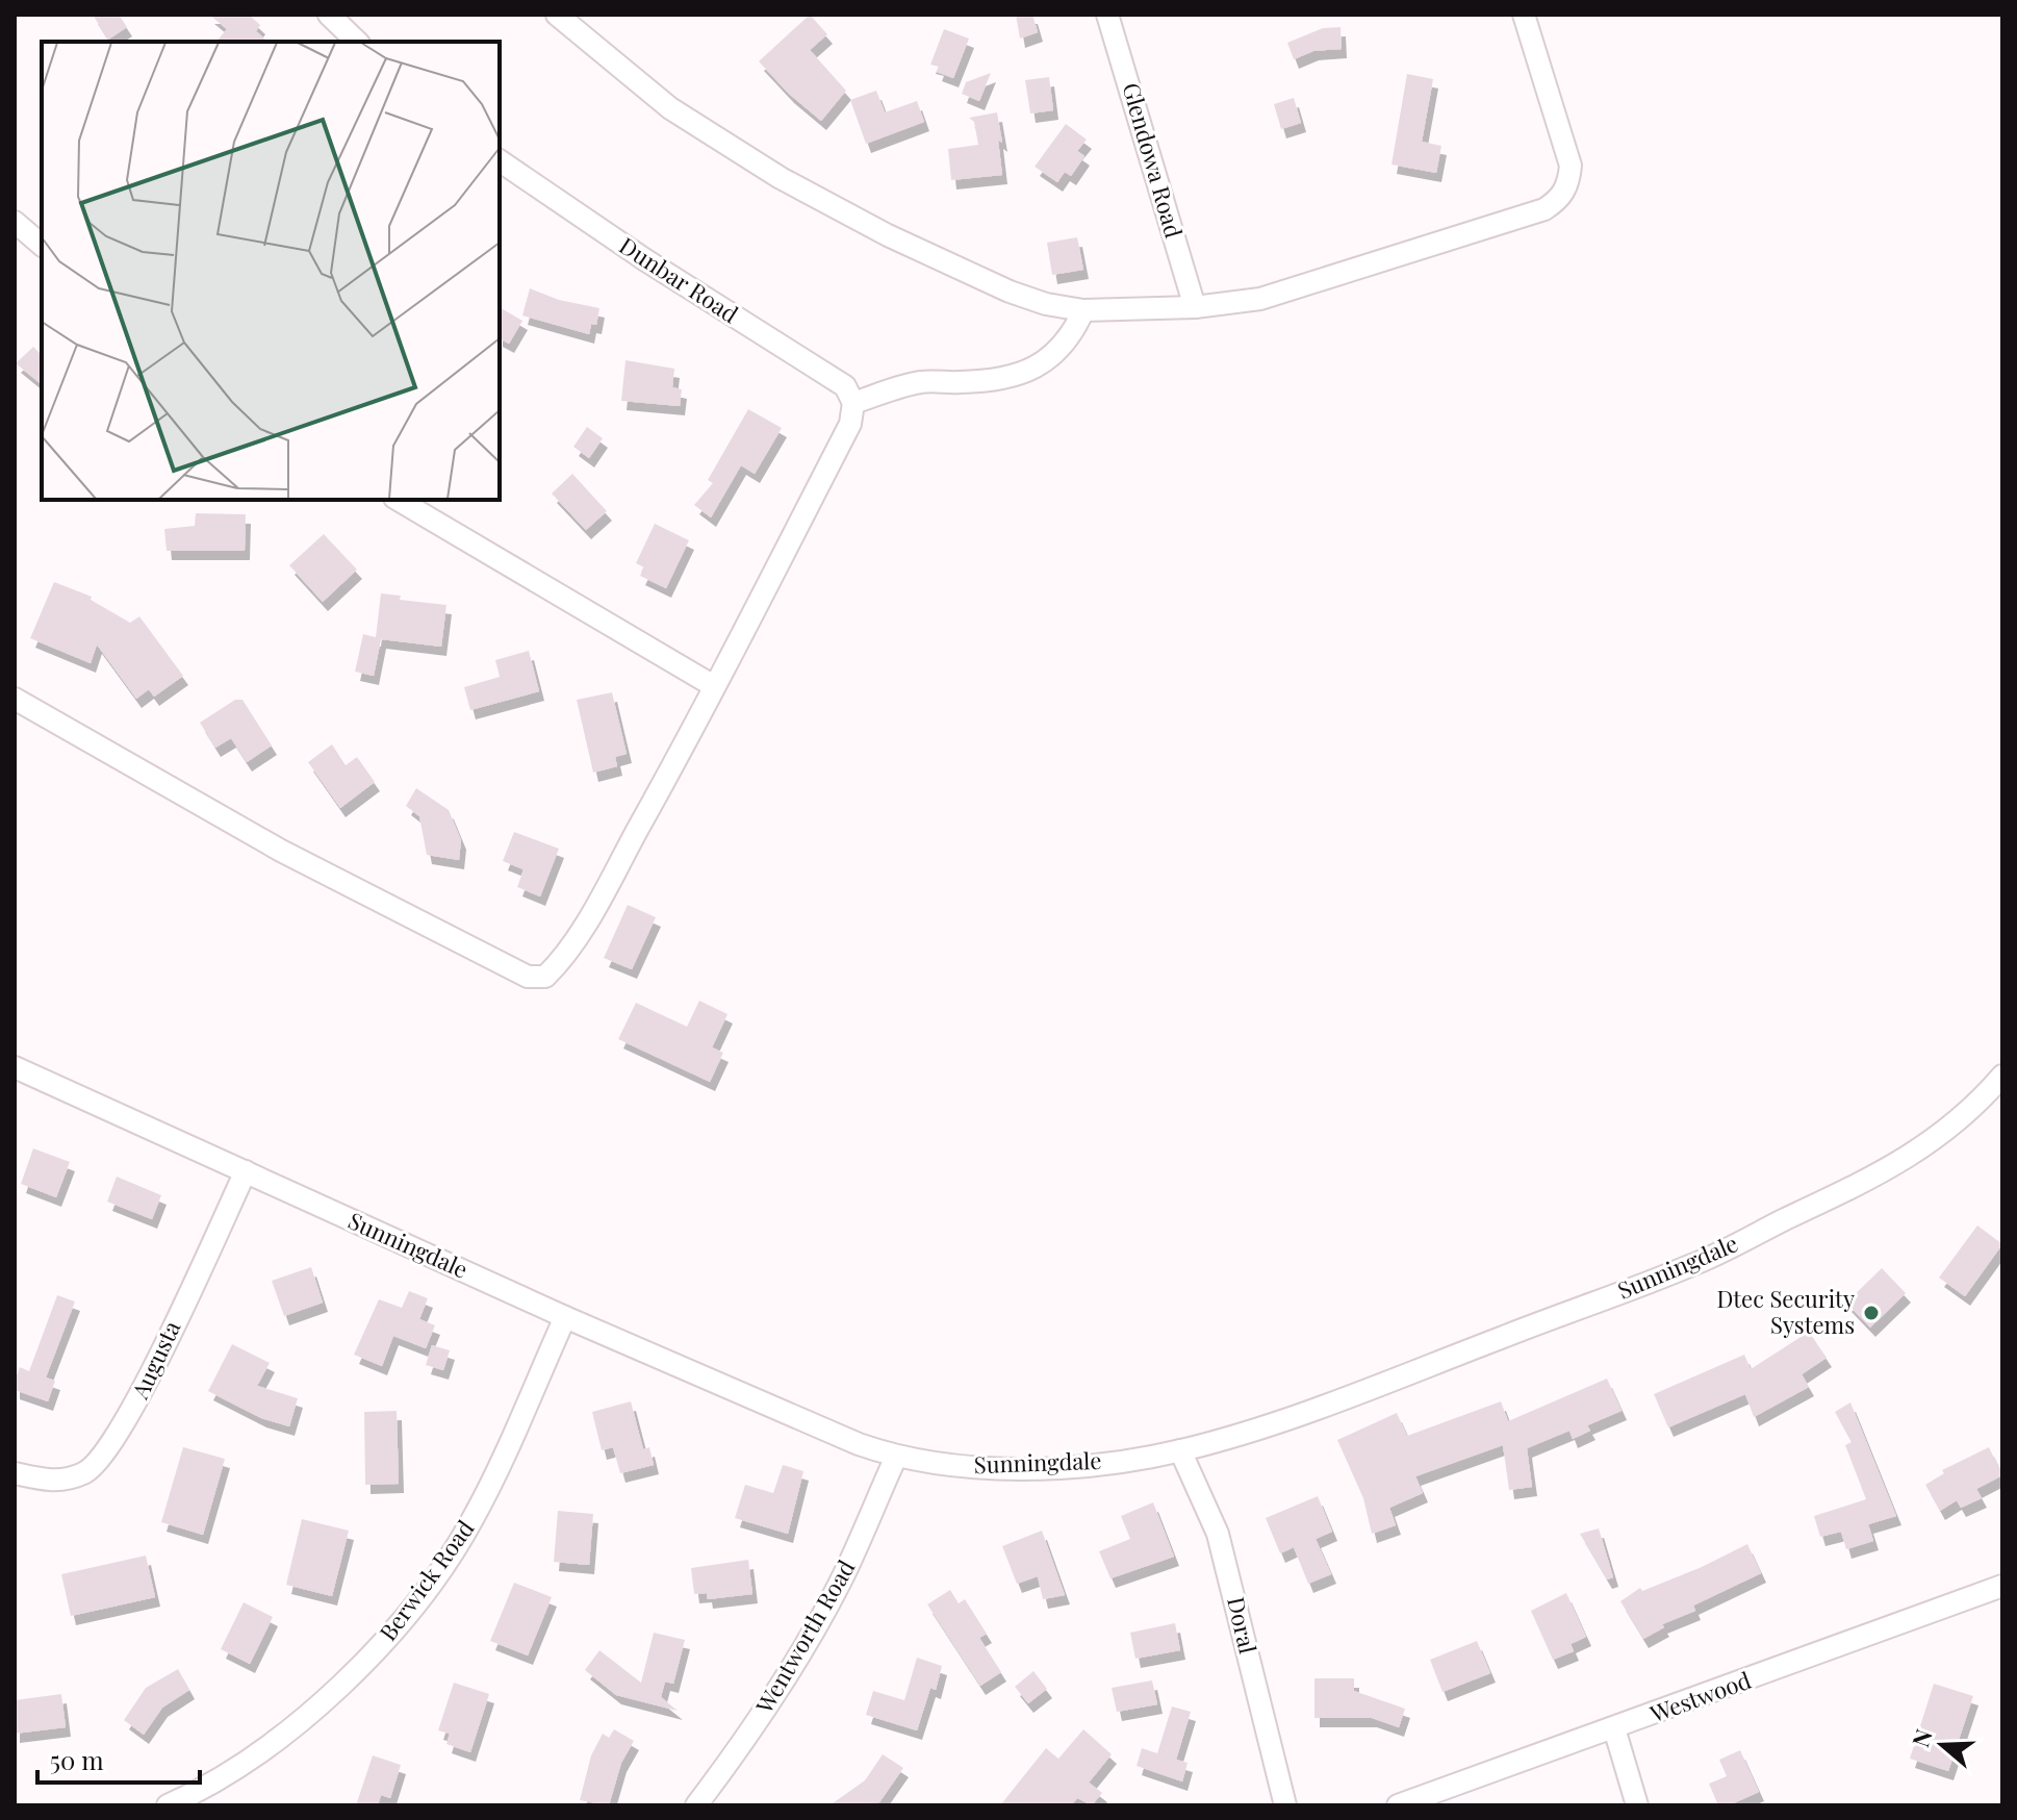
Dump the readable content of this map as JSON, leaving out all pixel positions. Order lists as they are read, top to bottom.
{
  "streets": {
    "street": [
      "Glendowa Road",
      "Dunbar Road",
      "Sunningdale",
      "Augusta",
      "Berwick Road",
      "Doral",
      "Wentworth Road",
      "Westwood"
    ]
  },
  "crossings": [
    ["Sunningdale", "Augusta"],
    ["Sunningdale", "Berwick Road"],
    ["Sunningdale", "Doral"],
    ["Sunningdale", "Wentworth Road"]
  ],
  "places": ["Dtec Security Systems"],
  "scale_bar": "50 m",
  "north": "left"
}
